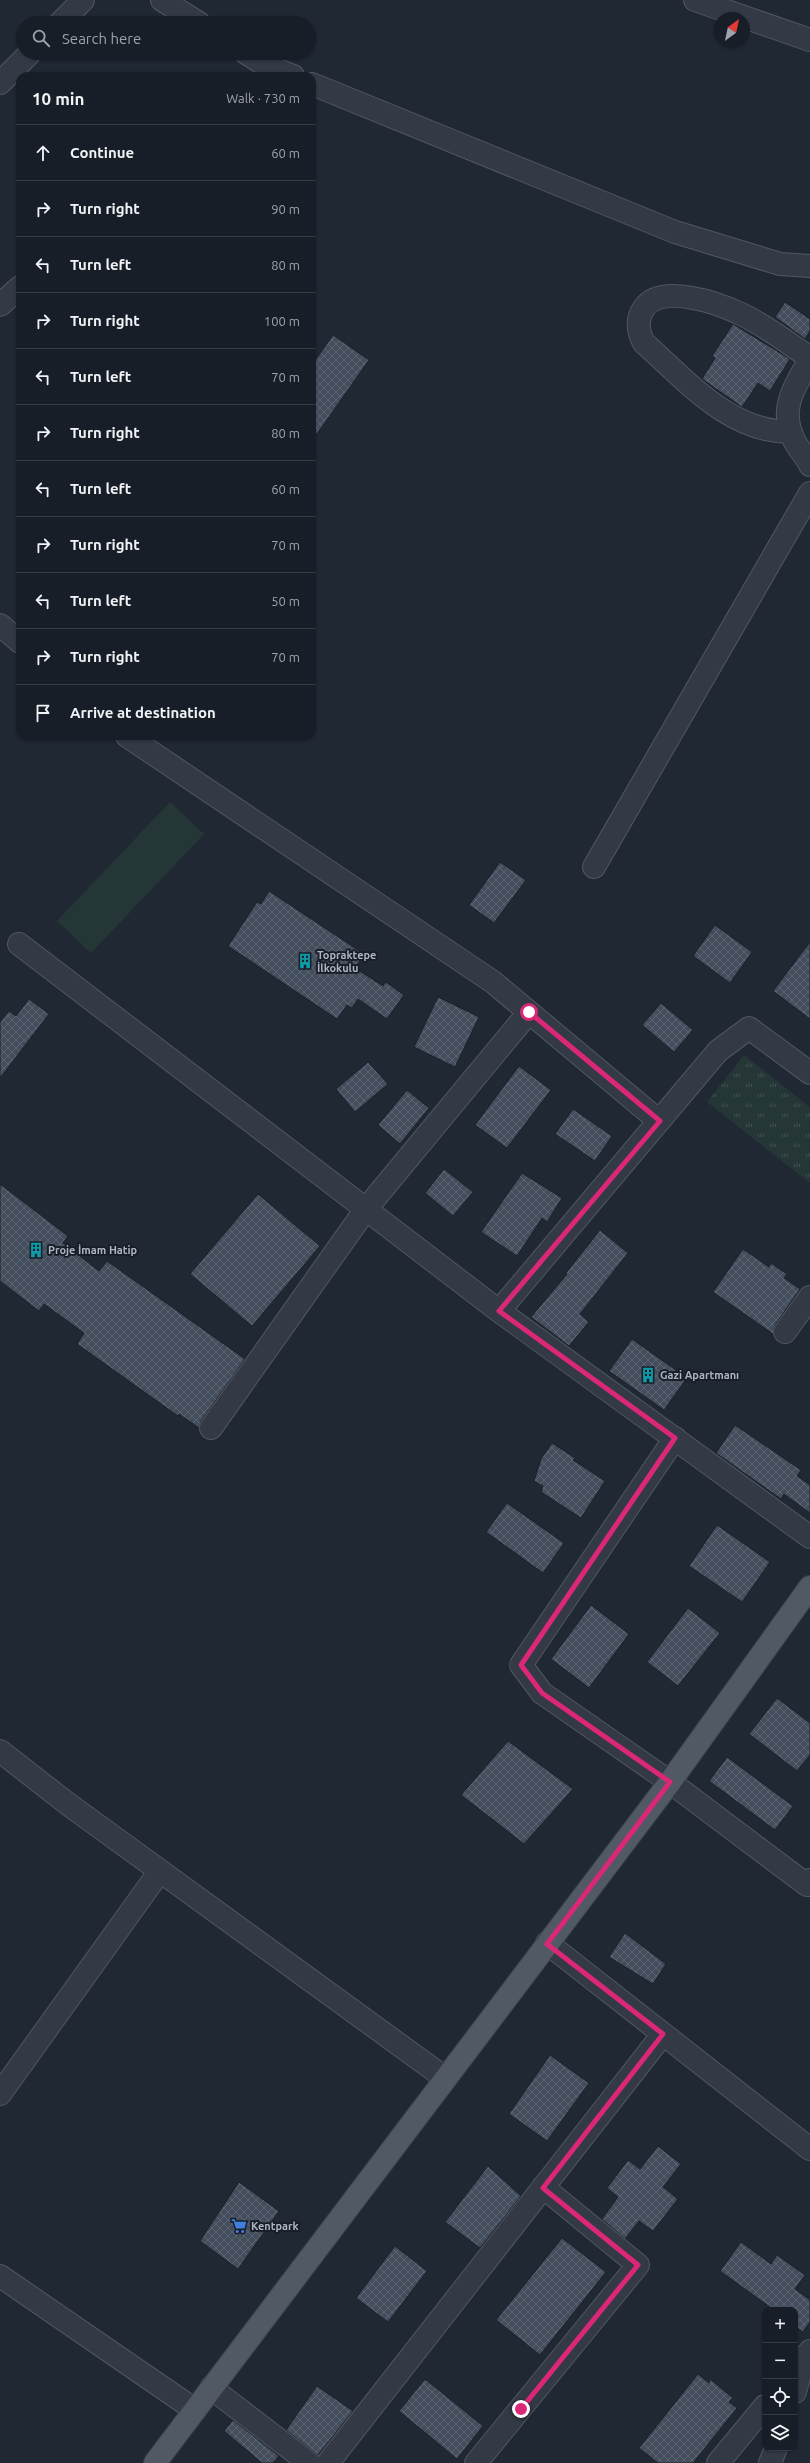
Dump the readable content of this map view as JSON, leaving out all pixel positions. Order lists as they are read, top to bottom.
{
  "places": {
    "building": ["Topraktepe İlkokulu", "Proje İmam Hatip", "Gazi Apartmanı"],
    "supermarket": ["Kentpark"]
  },
  "north": "top right",
  "page": {
    "search": "Search here",
    "heading": ["10 min", "Walk · 730 m"],
    "list": [
      ["Continue", "60 m"],
      ["Turn right", "90 m"],
      ["Turn left", "80 m"],
      ["Turn right", "100 m"],
      ["Turn left", "70 m"],
      ["Turn right", "80 m"],
      ["Turn left", "60 m"],
      ["Turn right", "70 m"],
      ["Turn left", "50 m"],
      ["Turn right", "70 m"],
      "Arrive at destination"
    ],
    "map_buttons": ["+", "−"]
  }
}
